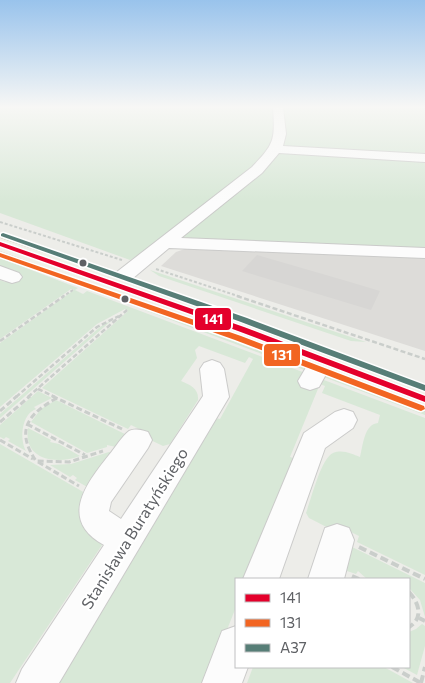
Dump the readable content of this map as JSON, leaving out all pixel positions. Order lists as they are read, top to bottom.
{
  "streets": {
    "lane": ["Stanisława Buratyńskiego"]
  },
  "lines": ["transit line A37", "transit line 141", "transit line 131"],
  "legend": ["141", "131", "A37"]
}
